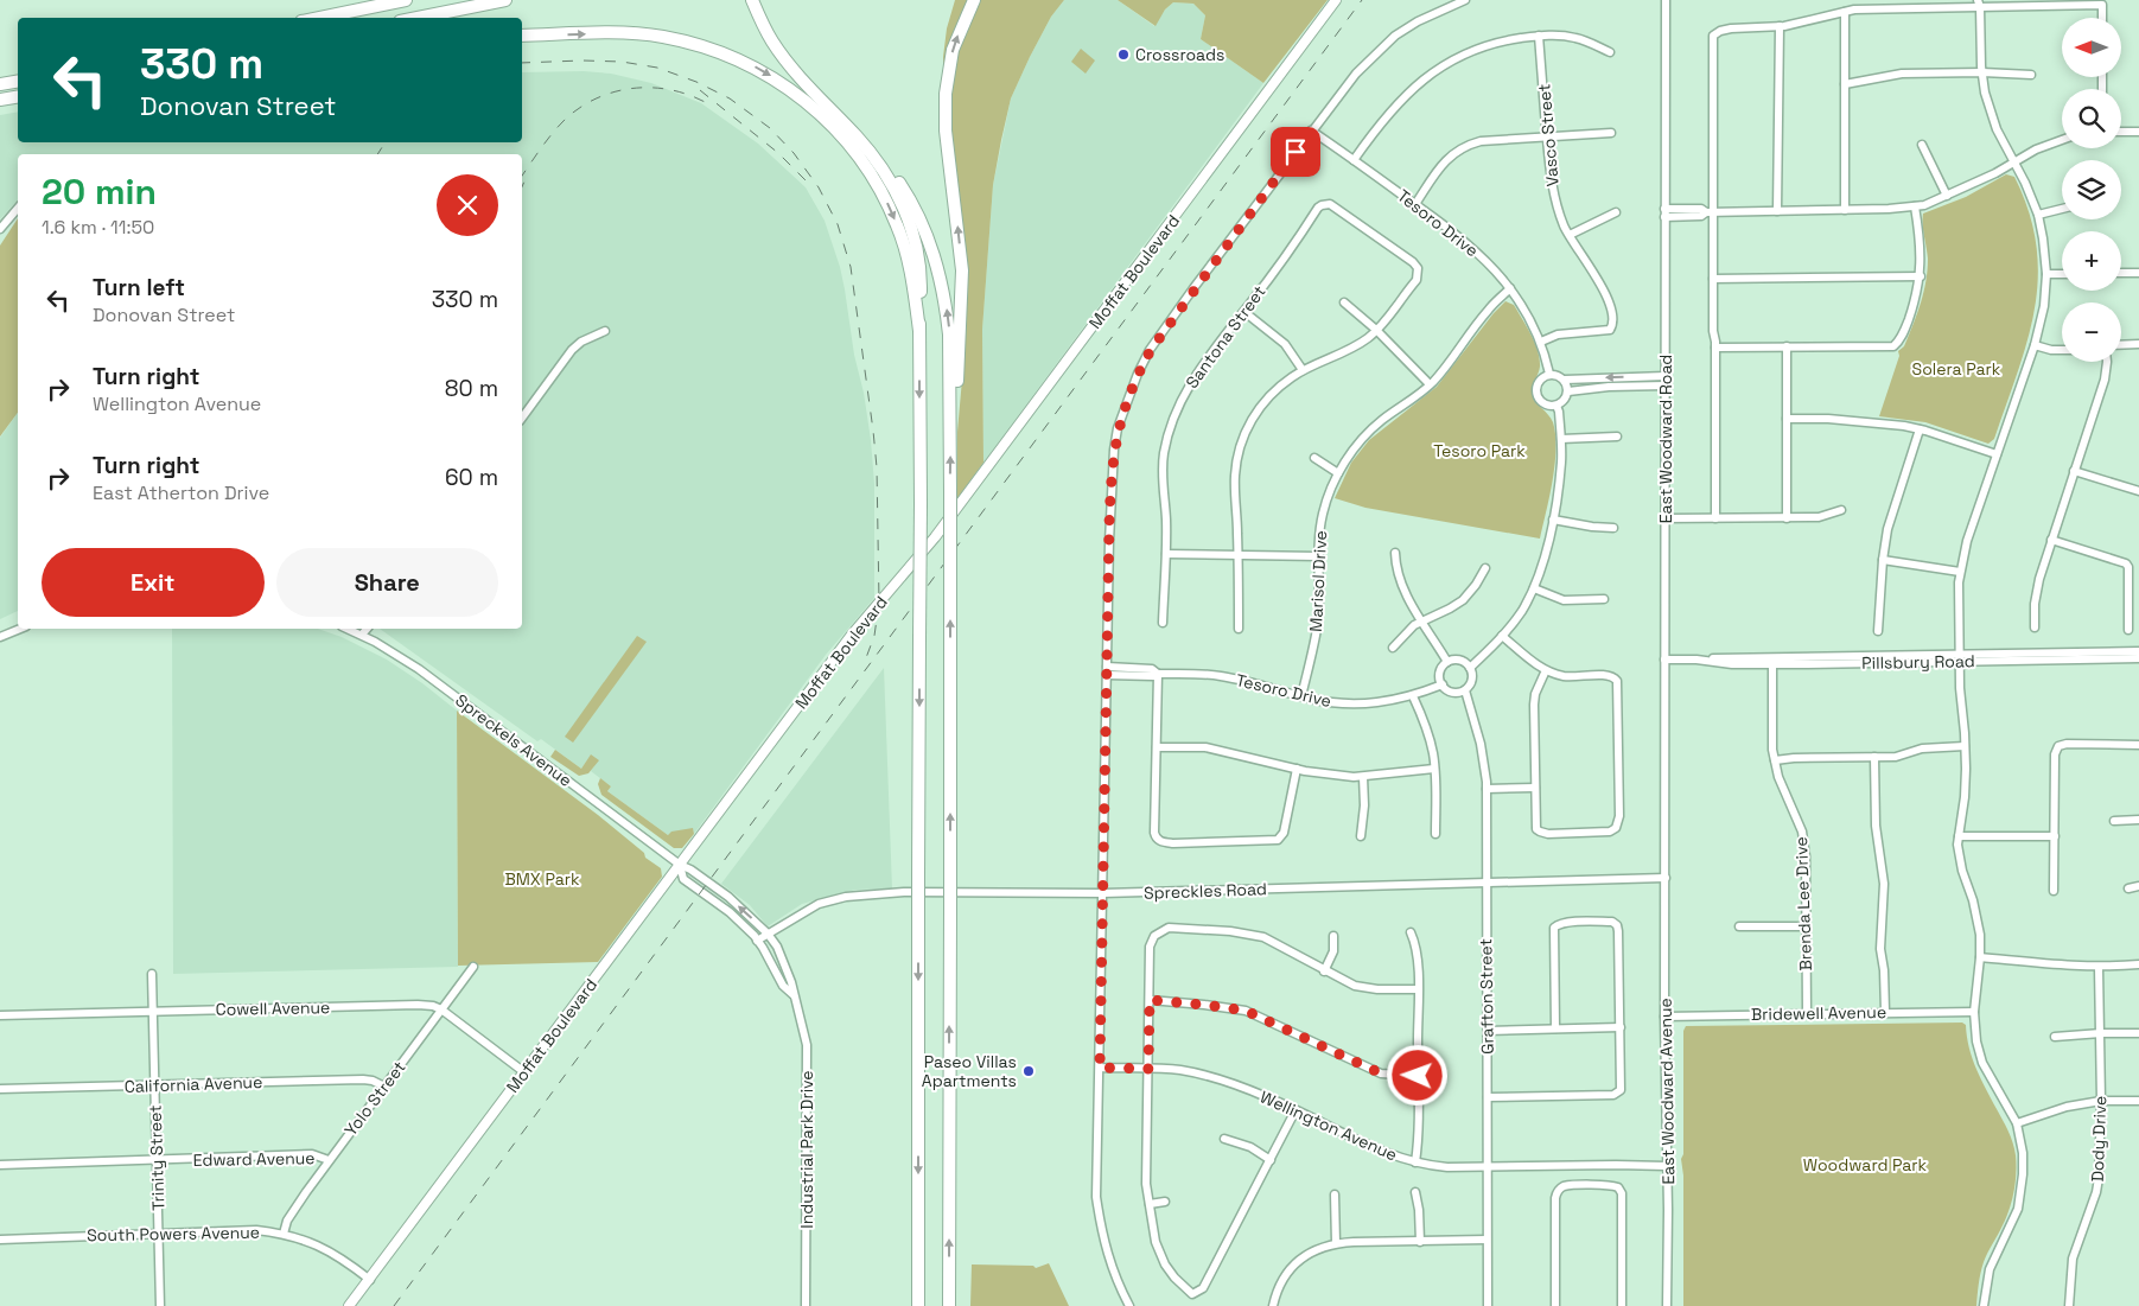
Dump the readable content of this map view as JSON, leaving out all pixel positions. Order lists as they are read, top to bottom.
{
  "streets": {
    "main road": ["Moffat Boulevard"],
    "street": [
      "Vasco Street",
      "Tesoro Drive",
      "Santona Street",
      "East Woodward Road",
      "Marisol Drive",
      "Pillsbury Road",
      "Spreckels Avenue",
      "Spreckles Road",
      "Brenda Lee Drive",
      "Grafton Street",
      "Cowell Avenue",
      "Bridewell Avenue",
      "California Avenue",
      "East Woodward Avenue",
      "Yolo Street",
      "Wellington Avenue",
      "Dody Drive",
      "Industrial Park Drive",
      "Trinity Street",
      "Edward Avenue",
      "South Powers Avenue"
    ]
  },
  "crossings": [
    ["Vasco Street", "Tesoro Drive"],
    ["Tesoro Drive", "Marisol Drive"],
    ["Tesoro Drive", "Grafton Street"],
    ["Moffat Boulevard", "Spreckels Avenue"],
    ["Moffat Boulevard", "Cowell Avenue"],
    ["Moffat Boulevard", "Industrial Park Drive"],
    ["Moffat Boulevard", "South Powers Avenue"],
    ["East Woodward Road", "Pillsbury Road"],
    ["East Woodward Road", "Spreckles Road"],
    ["East Woodward Road", "East Woodward Avenue"],
    ["Pillsbury Road", "Brenda Lee Drive"],
    ["Spreckels Avenue", "Industrial Park Drive"],
    ["Spreckles Road", "Grafton Street"],
    ["Spreckles Road", "East Woodward Avenue"],
    ["Spreckles Road", "Industrial Park Drive"],
    ["Brenda Lee Drive", "Bridewell Avenue"],
    ["Grafton Street", "Wellington Avenue"],
    ["Cowell Avenue", "Yolo Street"],
    ["Cowell Avenue", "Trinity Street"],
    ["Bridewell Avenue", "East Woodward Avenue"],
    ["California Avenue", "Yolo Street"],
    ["California Avenue", "Trinity Street"],
    ["East Woodward Avenue", "Wellington Avenue"],
    ["Yolo Street", "Edward Avenue"],
    ["Yolo Street", "South Powers Avenue"],
    ["Trinity Street", "Edward Avenue"],
    ["Trinity Street", "South Powers Avenue"]
  ],
  "parks": [
    "Solera Park",
    "Tesoro Park",
    "BMX Park",
    "Woodward Park"
  ],
  "places": ["Crossroads", "Paseo Villas Apartments"],
  "north": "left",
  "page": {
    "map_buttons": ["+", "−"],
    "turn": ["330 m", "Donovan Street"],
    "heading": ["20 min", "1.6 km · 11:50"],
    "list": [
      {
        "name": "Turn left",
        "note": "Donovan Street",
        "value": "330 m"
      },
      {
        "name": "Turn right",
        "note": "Wellington Avenue",
        "value": "80 m"
      },
      {
        "name": "Turn right",
        "note": "East Atherton Drive",
        "value": "60 m"
      }
    ],
    "buttons": ["Exit", "Share"]
  }
}
